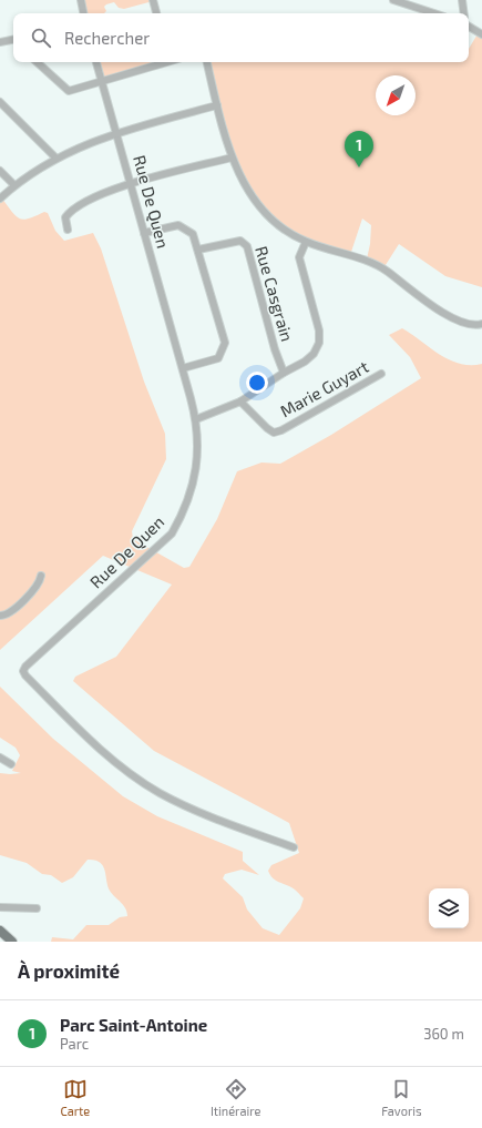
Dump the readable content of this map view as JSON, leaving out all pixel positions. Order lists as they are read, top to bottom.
{
  "streets": {
    "street": ["Rue De Quen", "Rue Casgrain", "Marie Guyart"]
  },
  "north": "bottom left",
  "page": {
    "search": "Rechercher",
    "pins": "1",
    "heading": "À proximité",
    "list": [
      {
        "mark": "1",
        "name": "Parc Saint-Antoine",
        "note": "Parc",
        "value": "360 m"
      }
    ],
    "nav": ["Carte", "Itinéraire", "Favoris"]
  }
}
